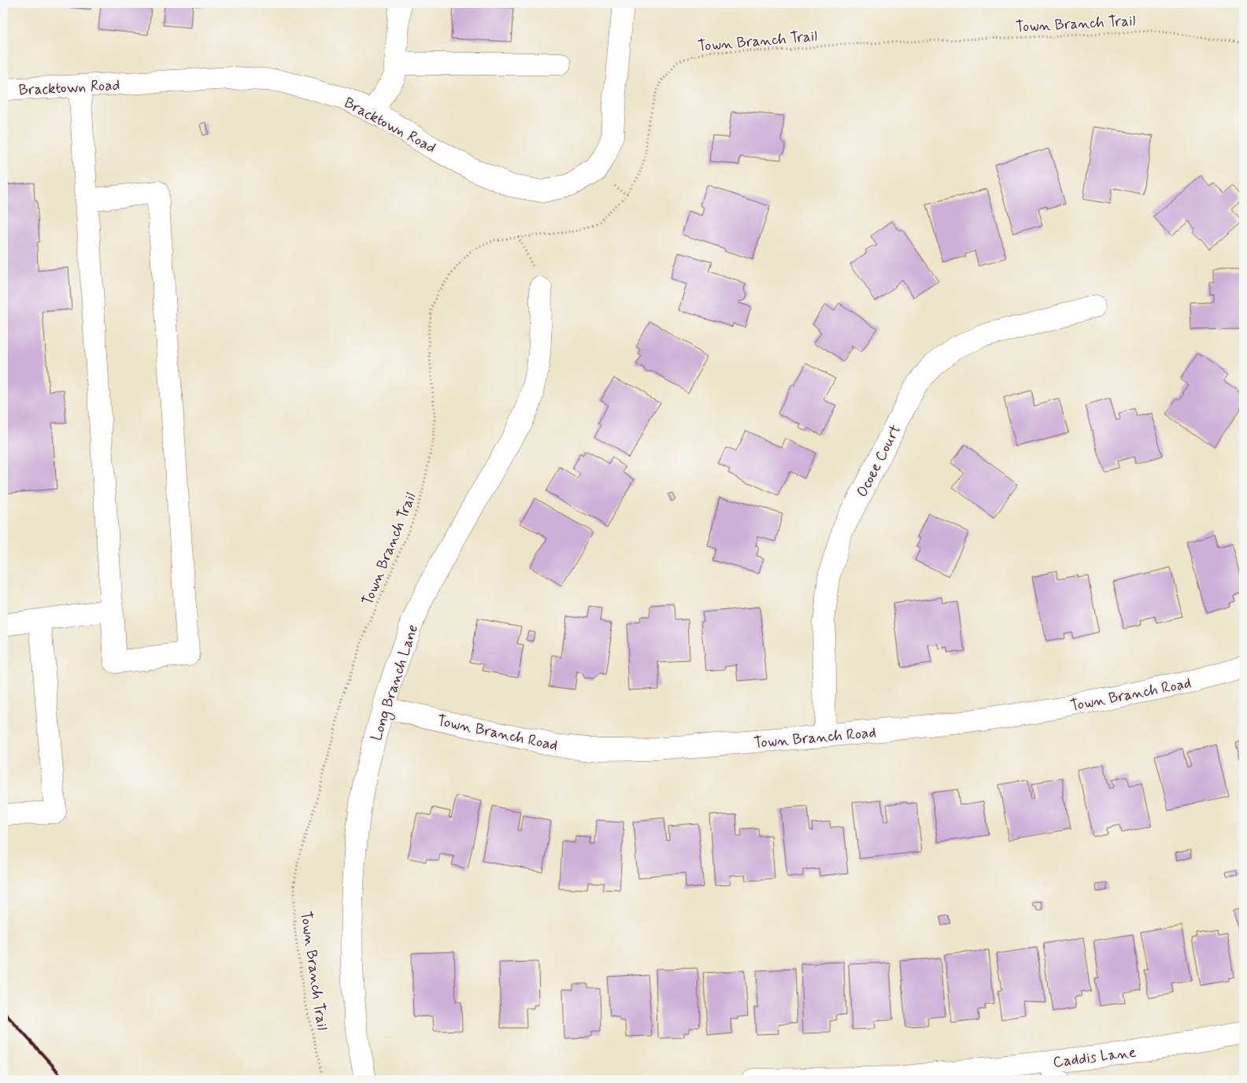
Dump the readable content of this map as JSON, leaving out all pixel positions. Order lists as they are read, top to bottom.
{
  "streets": {
    "street": [
      "Bracktown Road",
      "Ocoee Court",
      "Long Branch Lane",
      "Town Branch Road",
      "Caddis Lane"
    ],
    "path": ["Town Branch Trail"]
  },
  "crossings": [
    ["Ocoee Court", "Town Branch Road"],
    ["Long Branch Lane", "Town Branch Road"]
  ]
}
